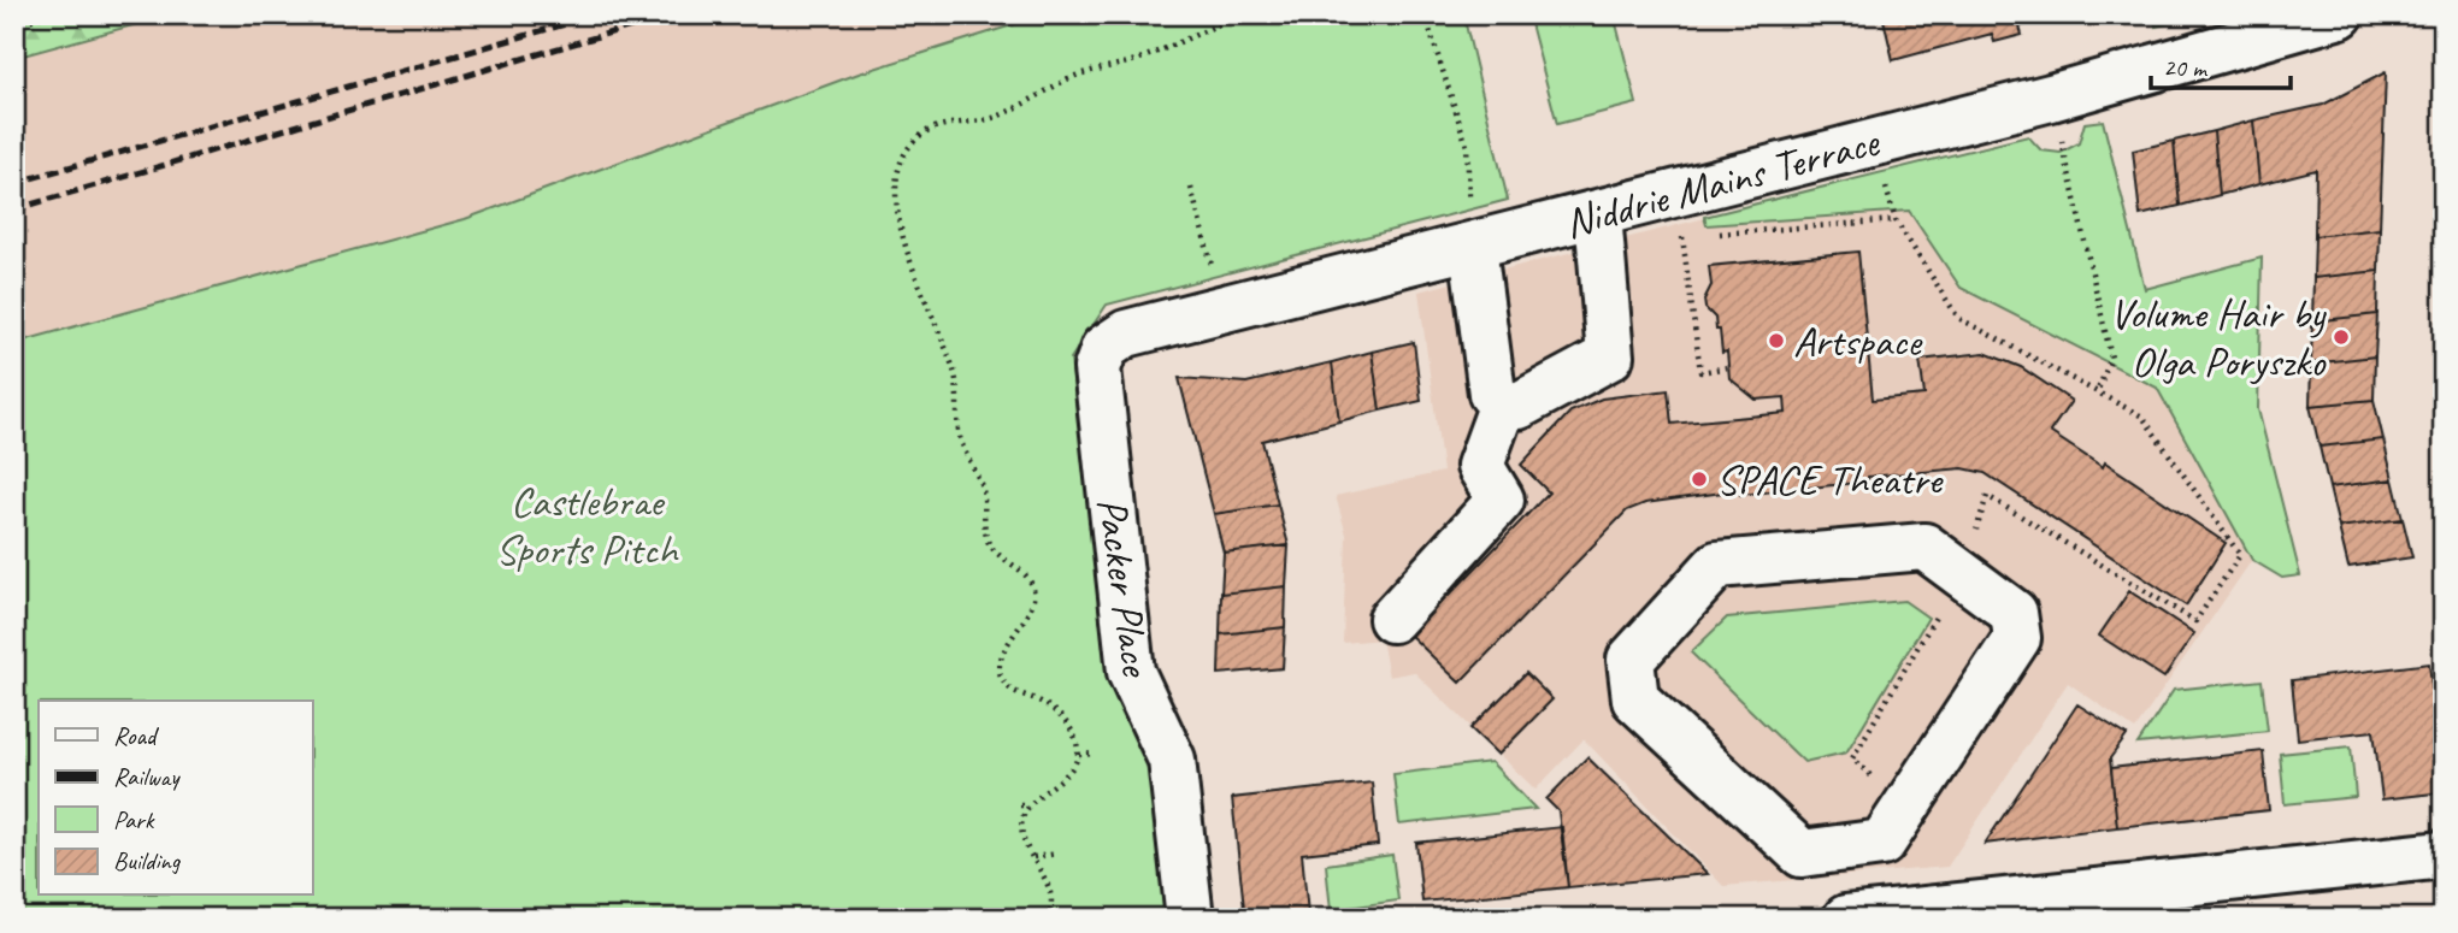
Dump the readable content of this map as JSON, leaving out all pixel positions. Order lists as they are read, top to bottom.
{
  "streets": {
    "street": ["Niddrie Mains Terrace", "Packer Place"]
  },
  "crossings": [
    ["Niddrie Mains Terrace", "Packer Place"]
  ],
  "parks": ["Castlebrae Sports Pitch"],
  "places": ["Volume Hair by Olga Poryszko", "Artspace", "SPACE Theatre"],
  "legend": [
    "Road",
    "Railway",
    "Park",
    "Building"
  ],
  "scale_bar": "20 m"
}
